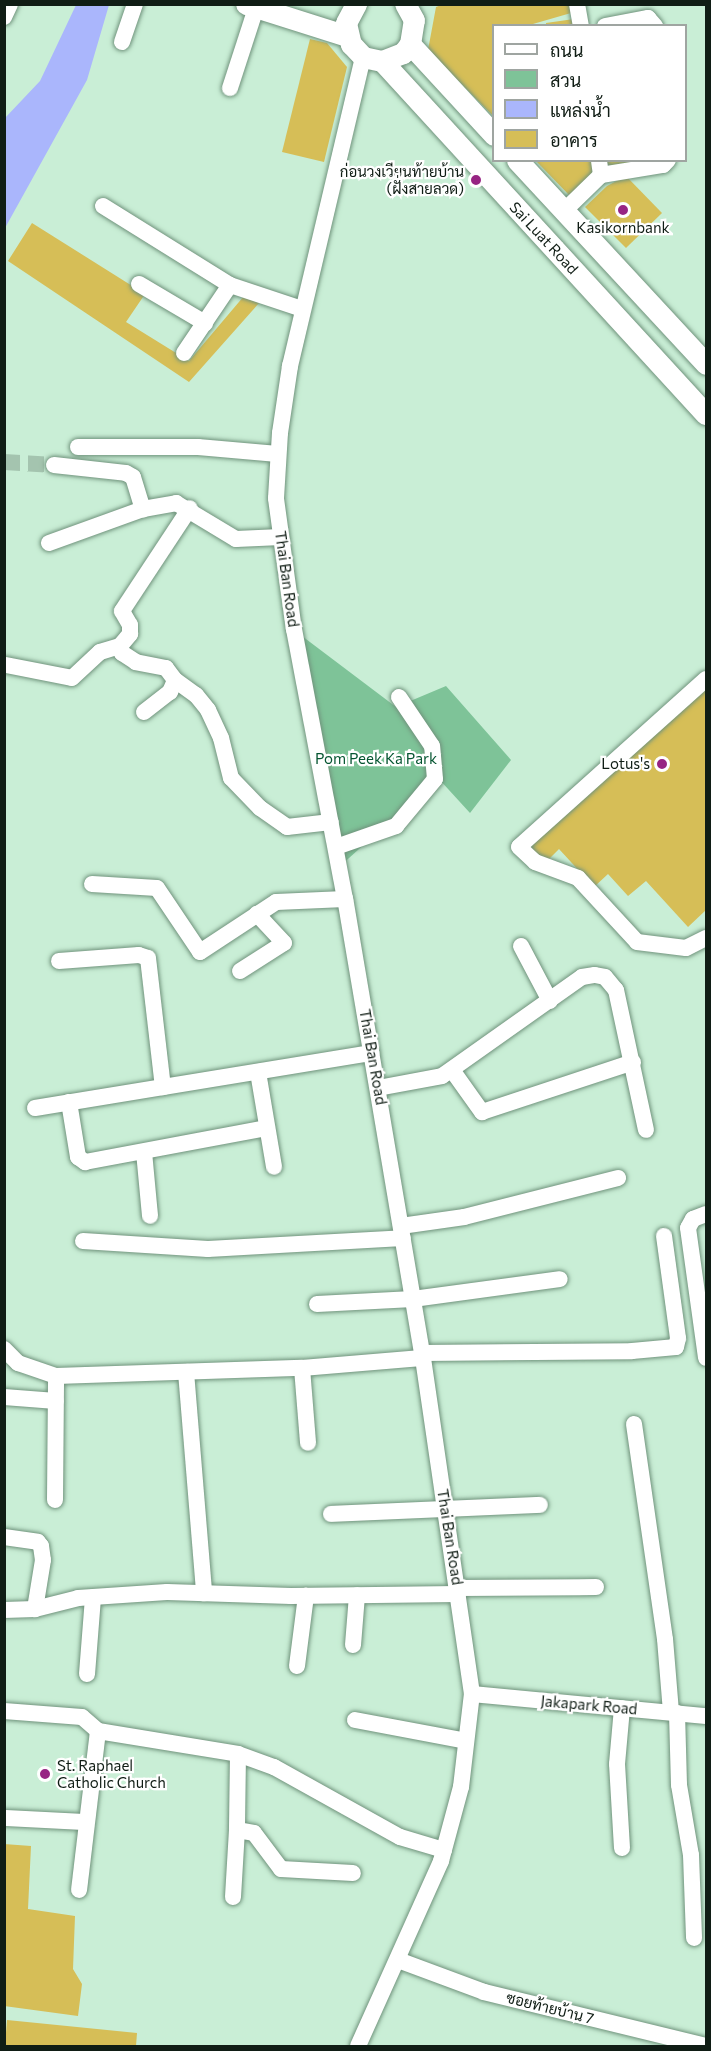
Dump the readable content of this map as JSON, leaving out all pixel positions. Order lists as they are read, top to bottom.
{
  "streets": {
    "main road": ["Sai Luat Road"],
    "street": ["Thai Ban Road", "Jakapark Road", "ซอยท้ายบ้าน 7"]
  },
  "crossings": [
    ["Sai Luat Road", "Thai Ban Road"],
    ["Thai Ban Road", "Jakapark Road"],
    ["Thai Ban Road", "ซอยท้ายบ้าน 7"]
  ],
  "parks": ["Pom Peek Ka Park"],
  "places": [
    "ก่อนวงเวียนท้ายบ้าน (ฝั่งสายลวด)",
    "Kasikornbank",
    "Lotus's",
    "St. Raphael Catholic Church"
  ],
  "legend": [
    "ถนน",
    "สวน",
    "แหล่งน้ำ",
    "อาคาร"
  ]
}
